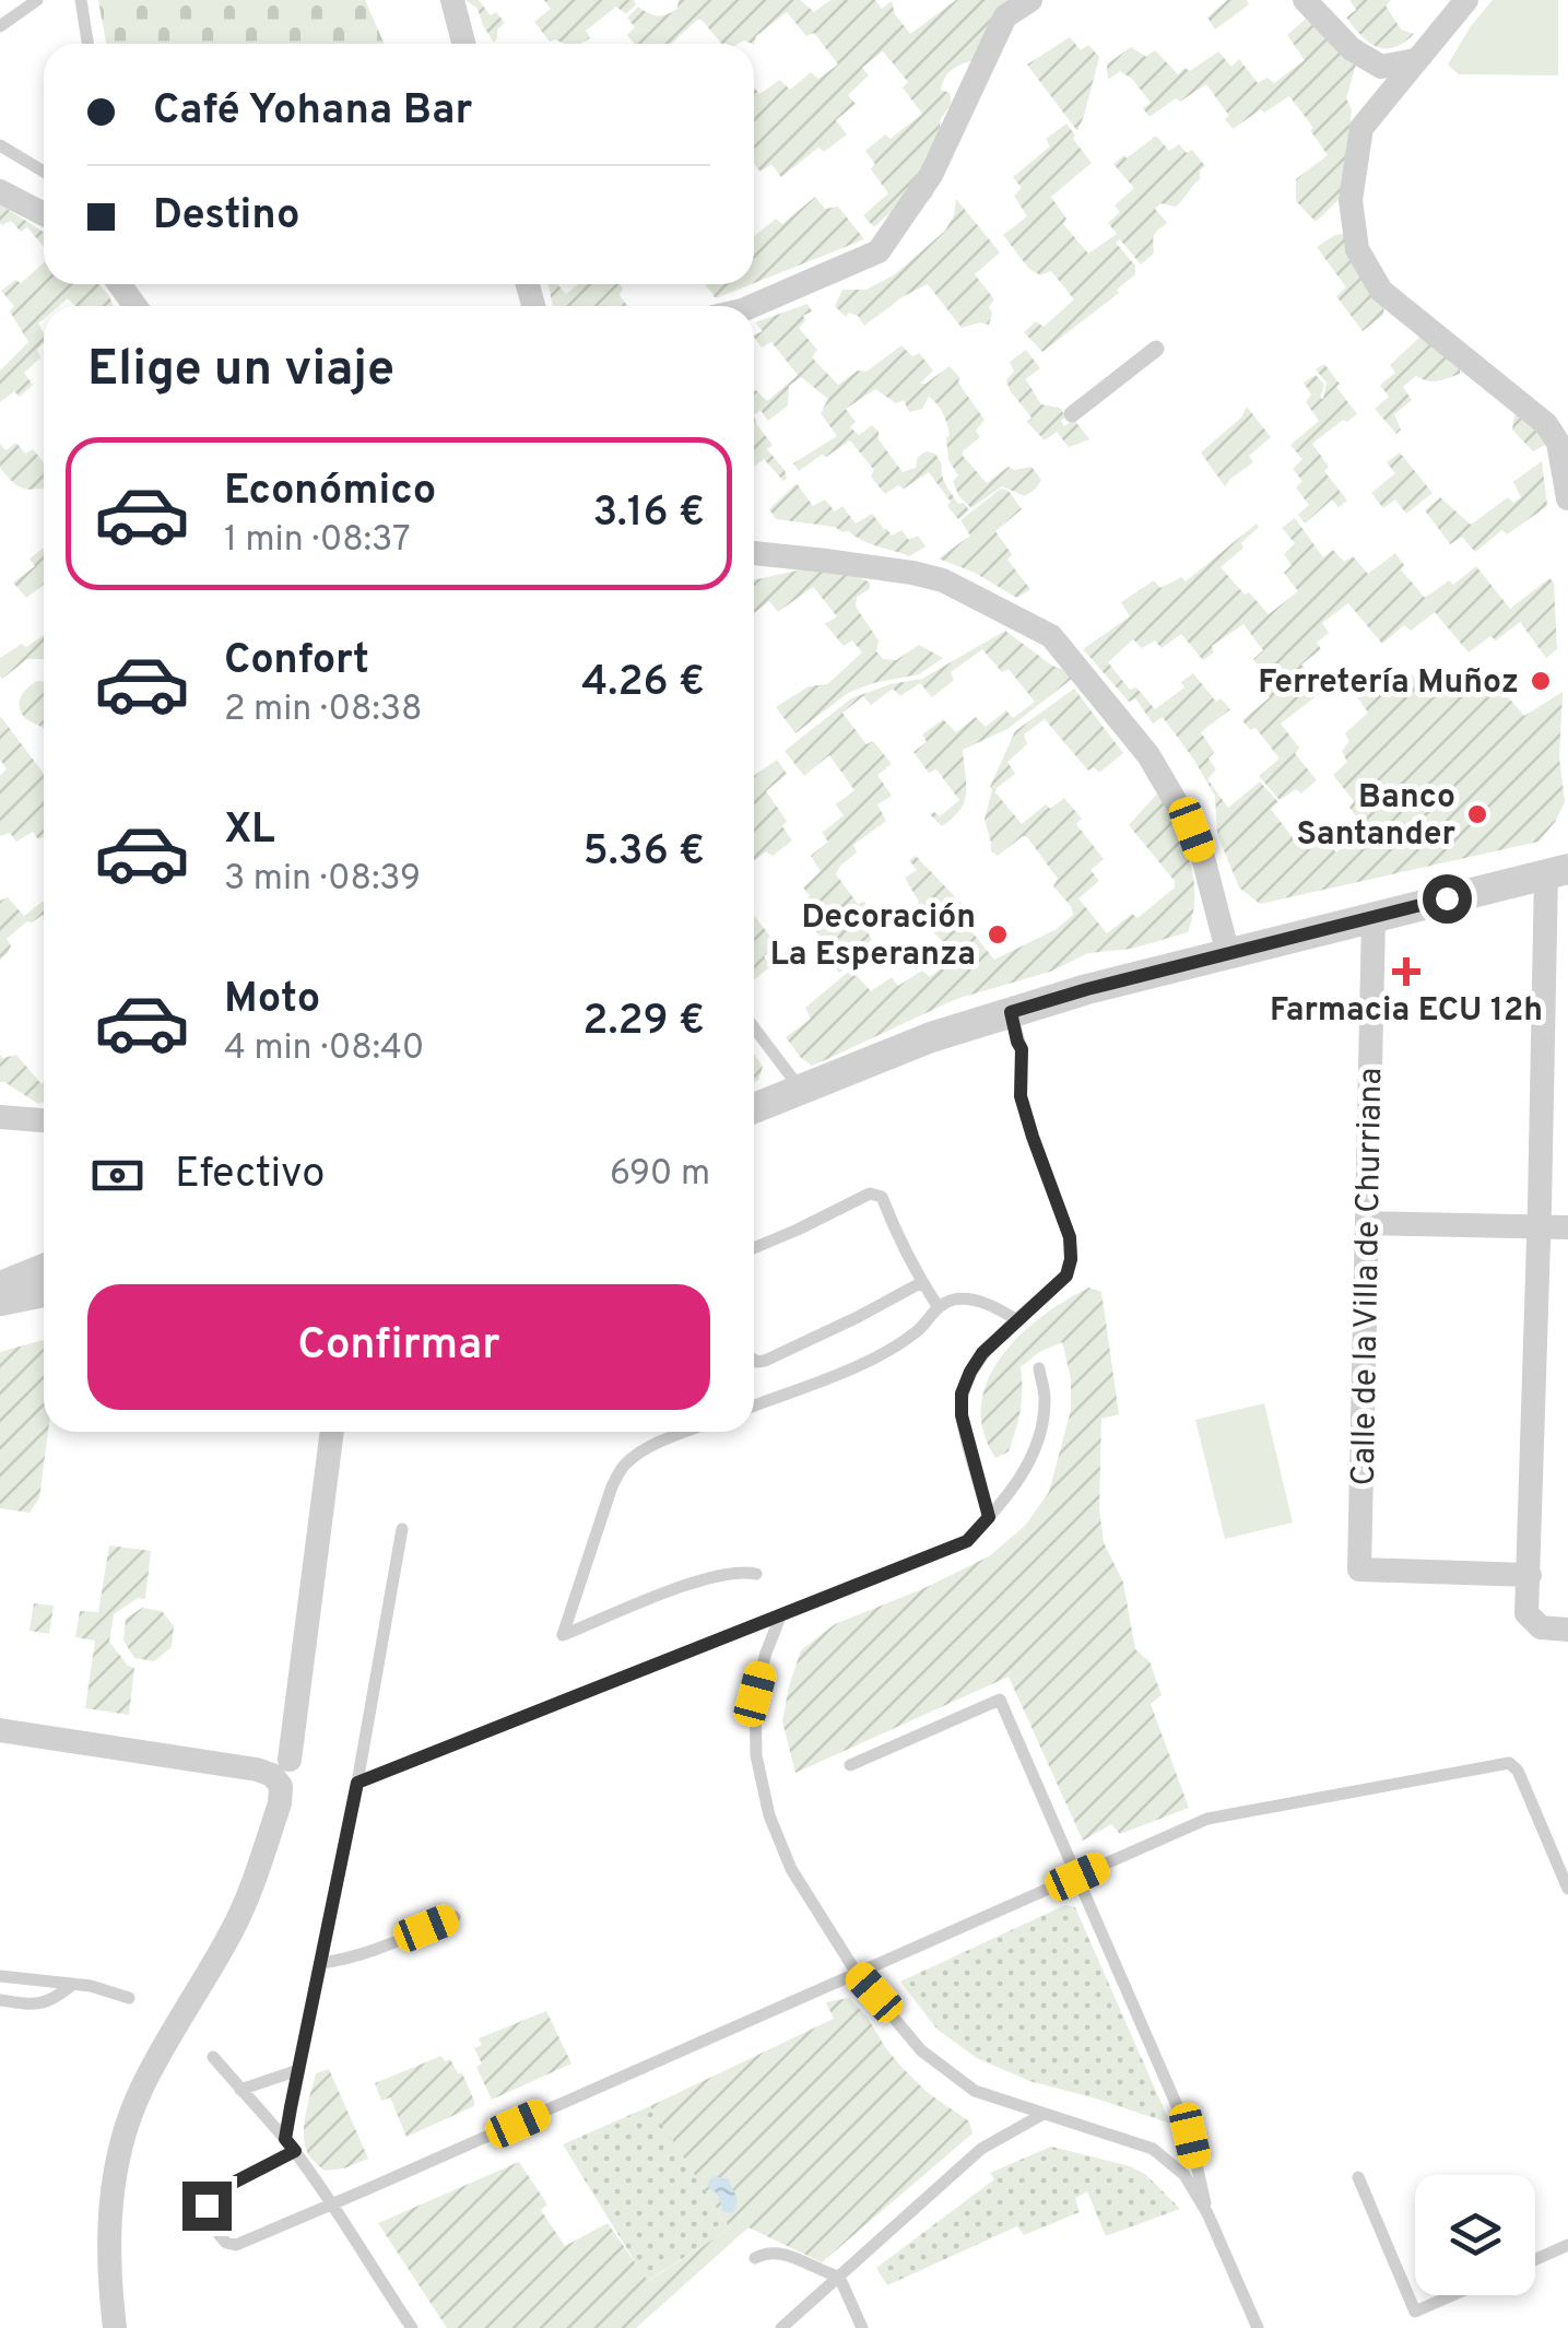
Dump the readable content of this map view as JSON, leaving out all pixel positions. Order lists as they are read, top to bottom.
{
  "streets": {
    "street": ["Calle de la Villa de Churriana"]
  },
  "places": {
    "other": ["Ferretería Muñoz", "Banco Santander", "Decoración La Esperanza"],
    "health": ["Farmacia ECU 12h"]
  },
  "page": {
    "banner": ["Café Yohana Bar", "Destino"],
    "heading": "Elige un viaje",
    "list": [
      {
        "name": "Económico",
        "note": "1 min · 08:37",
        "value": "3.16 €"
      },
      {
        "name": "Confort",
        "note": "2 min · 08:38",
        "value": "4.26 €"
      },
      {
        "name": "XL",
        "note": "3 min · 08:39",
        "value": "5.36 €"
      },
      {
        "name": "Moto",
        "note": "4 min · 08:40",
        "value": "2.29 €"
      }
    ],
    "pay": ["Efectivo", "690 m"],
    "buttons": "Confirmar"
  }
}
